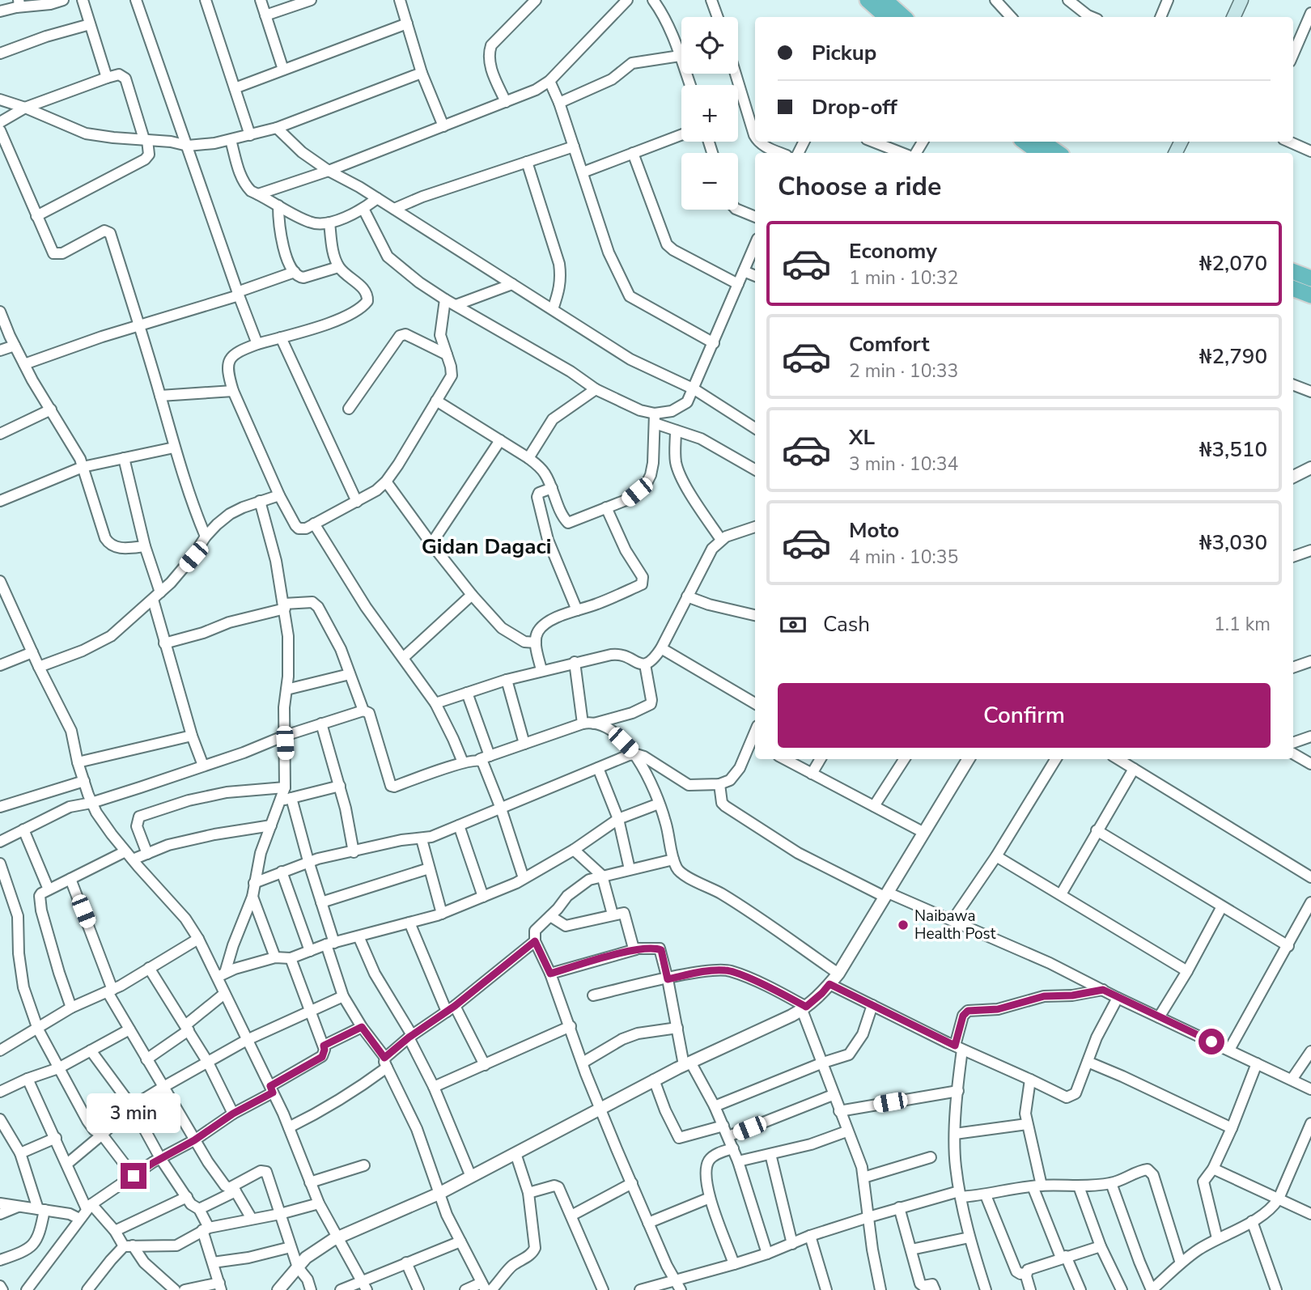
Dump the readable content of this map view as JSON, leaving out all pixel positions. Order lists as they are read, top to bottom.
{
  "districts": ["Gidan Dagaci"],
  "places": ["Naibawa Health Post"],
  "page": {
    "map_buttons": ["+", "−"],
    "banner": ["Pickup", "Drop-off"],
    "heading": "Choose a ride",
    "list": [
      {
        "name": "Economy",
        "note": "1 min · 10:32",
        "value": "₦2,070"
      },
      {
        "name": "Comfort",
        "note": "2 min · 10:33",
        "value": "₦2,790"
      },
      {
        "name": "XL",
        "note": "3 min · 10:34",
        "value": "₦3,510"
      },
      {
        "name": "Moto",
        "note": "4 min · 10:35",
        "value": "₦3,030"
      }
    ],
    "pay": ["Cash", "1.1 km"],
    "buttons": "Confirm",
    "bubble": "3 min"
  }
}
